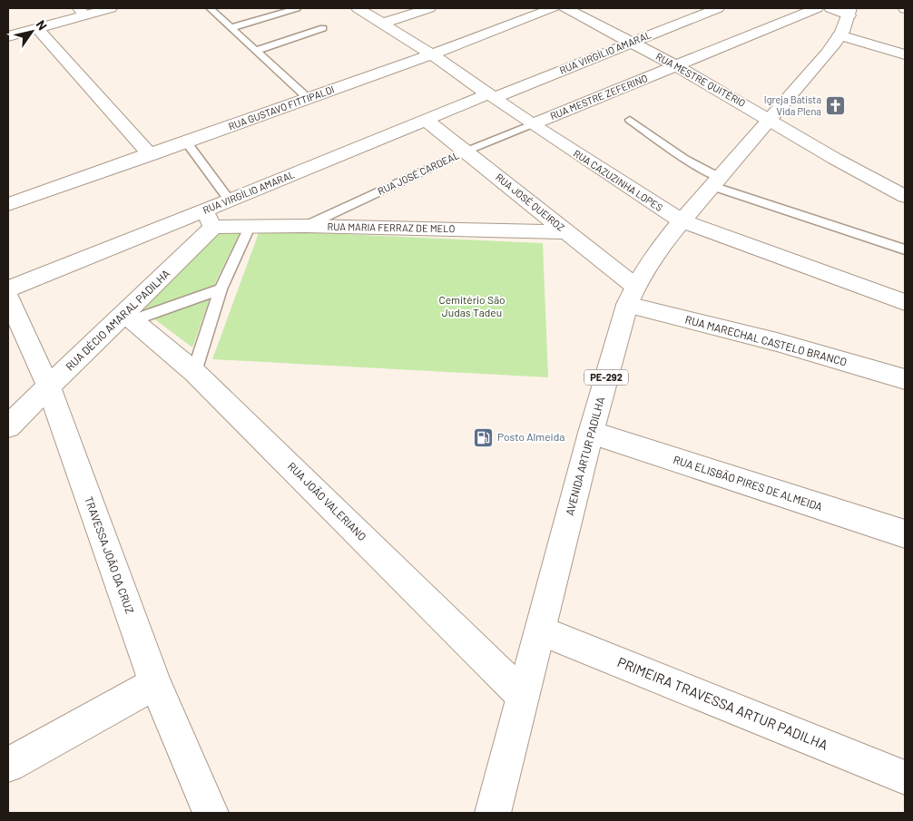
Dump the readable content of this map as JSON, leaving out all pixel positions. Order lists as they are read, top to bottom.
{
  "streets": {
    "street": [
      "RUA VIRGÍLIO AMARAL",
      "RUA MESTRE QUITÉRIO",
      "RUA MESTRE ZEFERINO",
      "RUA GUSTAVO FITTIPALDI",
      "RUA CAZUZINHA LOPES",
      "RUA JOSÉ QUEIROZ",
      "RUA MARIA FERRAZ DE MELO",
      "RUA DÉCIO AMARAL PADILHA",
      "RUA MARECHAL CASTELO BRANCO",
      "PE-292",
      "AVENIDA ARTUR PADILHA",
      "RUA ELISBÃO PIRES DE ALMEIDA",
      "RUA JOÃO VALERIANO",
      "TRAVESSA JOÃO DA CRUZ",
      "PRIMEIRA TRAVESSA ARTUR PADILHA"
    ],
    "lane": ["RUA JOSÉ CARDEAL"]
  },
  "crossings": [
    ["RUA VIRGÍLIO AMARAL", "RUA MESTRE QUITÉRIO"],
    ["RUA VIRGÍLIO AMARAL", "RUA CAZUZINHA LOPES"],
    ["RUA VIRGÍLIO AMARAL", "RUA JOSÉ QUEIROZ"],
    ["RUA VIRGÍLIO AMARAL", "RUA MARIA FERRAZ DE MELO"],
    ["RUA VIRGÍLIO AMARAL", "RUA DÉCIO AMARAL PADILHA"],
    ["RUA MESTRE QUITÉRIO", "RUA MESTRE ZEFERINO"],
    ["RUA MESTRE QUITÉRIO", "AVENIDA ARTUR PADILHA"],
    ["RUA MESTRE ZEFERINO", "RUA JOSÉ CARDEAL"],
    ["RUA MESTRE ZEFERINO", "RUA CAZUZINHA LOPES"],
    ["RUA GUSTAVO FITTIPALDI", "RUA CAZUZINHA LOPES"],
    ["RUA JOSÉ CARDEAL", "RUA CAZUZINHA LOPES"],
    ["RUA JOSÉ CARDEAL", "RUA JOSÉ QUEIROZ"],
    ["RUA JOSÉ CARDEAL", "RUA MARIA FERRAZ DE MELO"],
    ["RUA CAZUZINHA LOPES", "AVENIDA ARTUR PADILHA"],
    ["RUA JOSÉ QUEIROZ", "RUA MARIA FERRAZ DE MELO"],
    ["RUA JOSÉ QUEIROZ", "RUA MARECHAL CASTELO BRANCO"],
    ["RUA JOSÉ QUEIROZ", "AVENIDA ARTUR PADILHA"],
    ["RUA MARIA FERRAZ DE MELO", "RUA DÉCIO AMARAL PADILHA"],
    ["RUA DÉCIO AMARAL PADILHA", "RUA JOÃO VALERIANO"],
    ["RUA DÉCIO AMARAL PADILHA", "TRAVESSA JOÃO DA CRUZ"],
    ["RUA MARECHAL CASTELO BRANCO", "AVENIDA ARTUR PADILHA"],
    ["AVENIDA ARTUR PADILHA", "RUA ELISBÃO PIRES DE ALMEIDA"],
    ["AVENIDA ARTUR PADILHA", "RUA JOÃO VALERIANO"],
    ["AVENIDA ARTUR PADILHA", "PRIMEIRA TRAVESSA ARTUR PADILHA"]
  ],
  "parks": ["Cemitério São Judas Tadeu"],
  "places": {
    "church": ["Igreja Batista Vida Plena"],
    "fuel station": ["Posto Almeida"]
  },
  "north": "top right"
}
